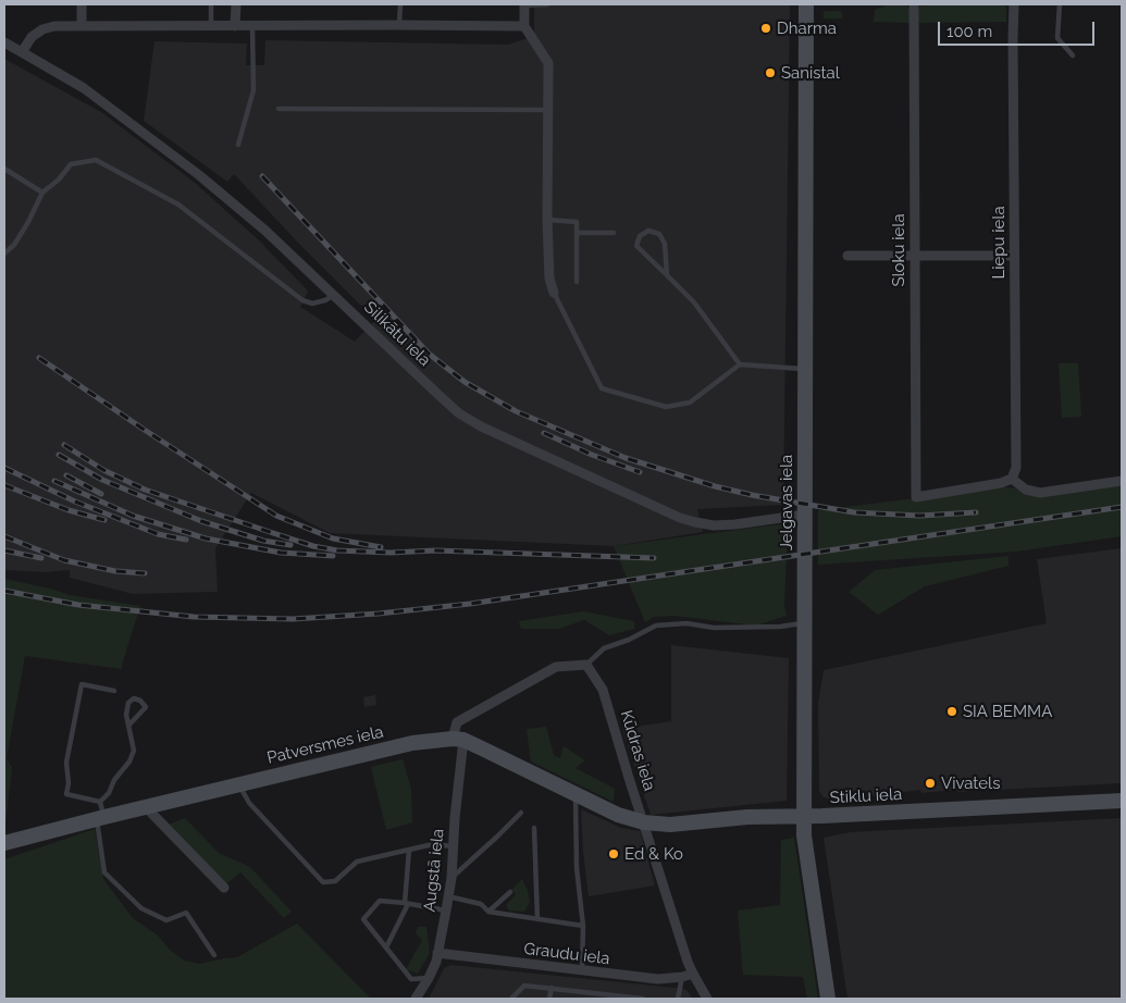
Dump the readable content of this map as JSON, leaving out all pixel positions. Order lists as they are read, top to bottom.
{
  "streets": {
    "street": [
      "Liepu iela",
      "Sloku iela",
      "Silikātu iela",
      "Jelgavas iela",
      "Patversmes iela",
      "Kūdras iela",
      "Stiklu iela",
      "Augstā iela",
      "Graudu iela"
    ]
  },
  "crossings": [
    ["Liepu iela", "Sloku iela"],
    ["Silikātu iela", "Jelgavas iela"],
    ["Jelgavas iela", "Stiklu iela"],
    ["Patversmes iela", "Augstā iela"],
    ["Kūdras iela", "Stiklu iela"],
    ["Kūdras iela", "Graudu iela"],
    ["Augstā iela", "Graudu iela"]
  ],
  "places": [
    "Dharma",
    "Sanistal",
    "SIA BEMMA",
    "Vivatels",
    "Ed & Ko"
  ],
  "scale_bar": "100 m"
}
